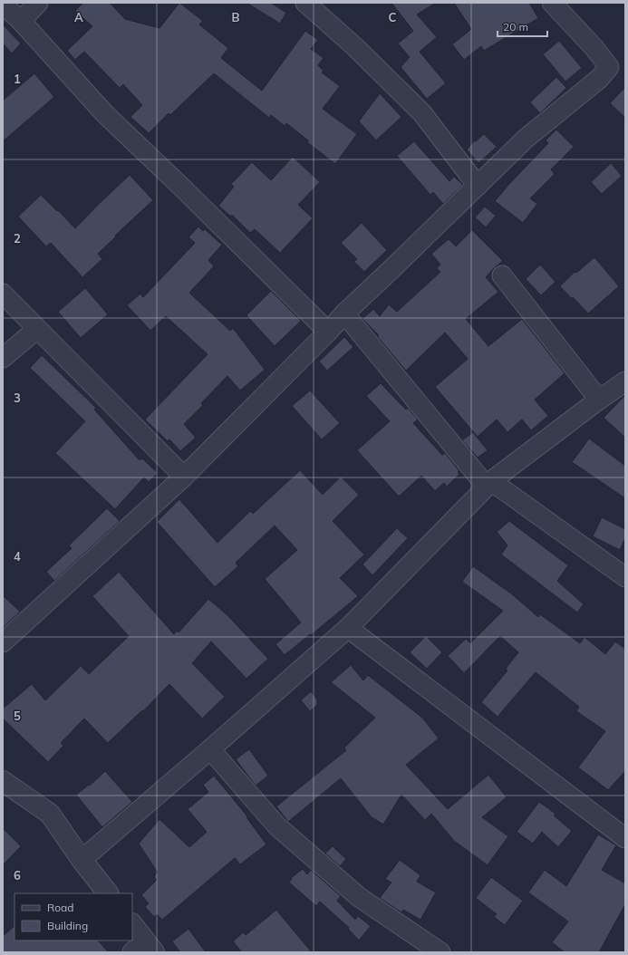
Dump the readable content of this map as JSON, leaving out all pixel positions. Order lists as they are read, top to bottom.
{
  "legend": ["Road", "Building"],
  "scale_bar": "20 m",
  "grid": {
    "columns": ["A", "B", "C"],
    "rows": [
      "1",
      "2",
      "3",
      "4",
      "5",
      "6"
    ]
  }
}
